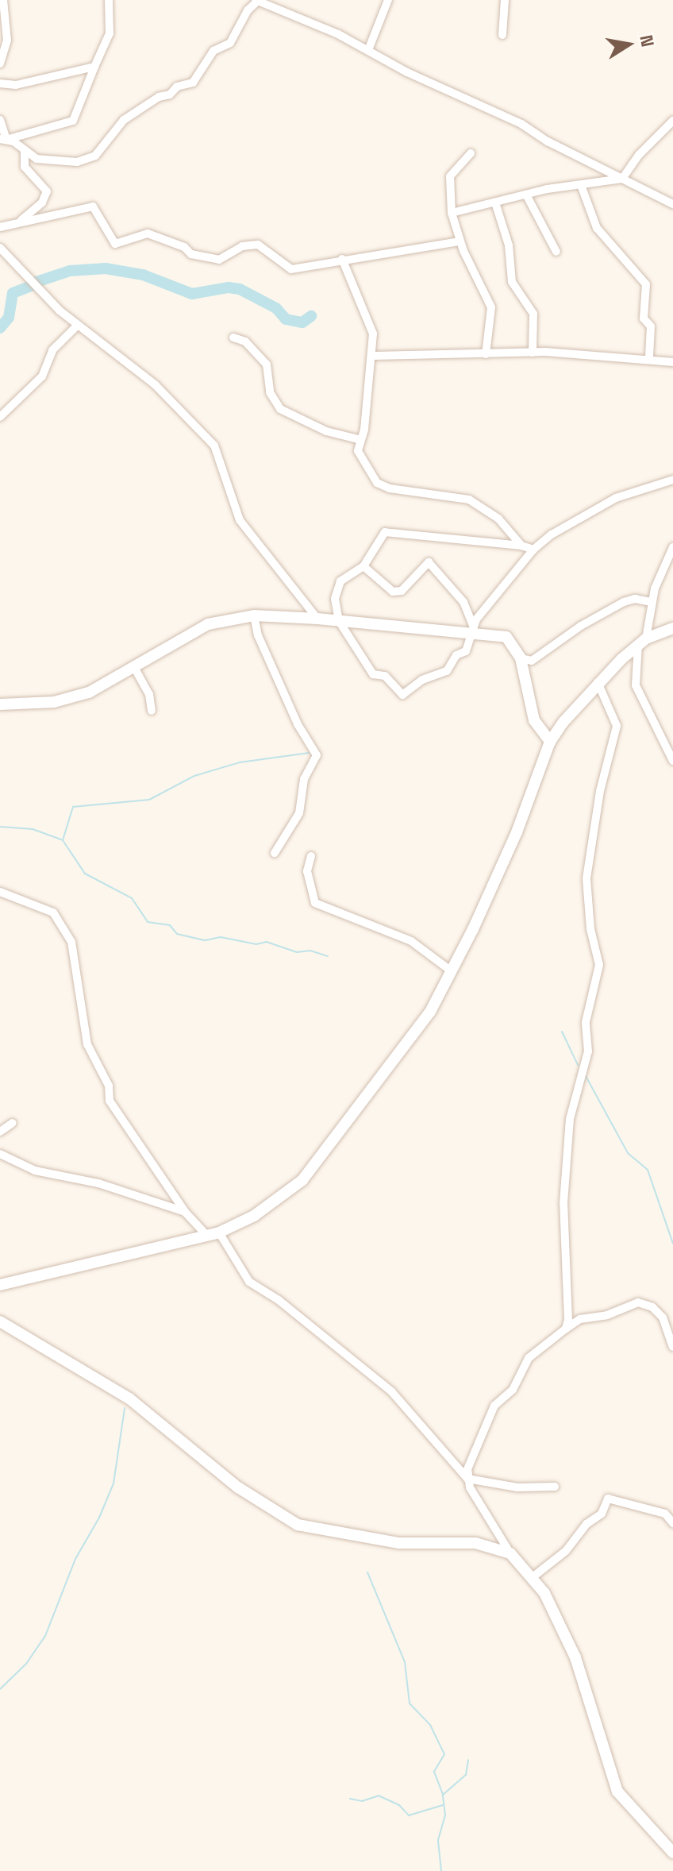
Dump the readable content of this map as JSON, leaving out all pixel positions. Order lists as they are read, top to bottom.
{
  "north": "right"
}
